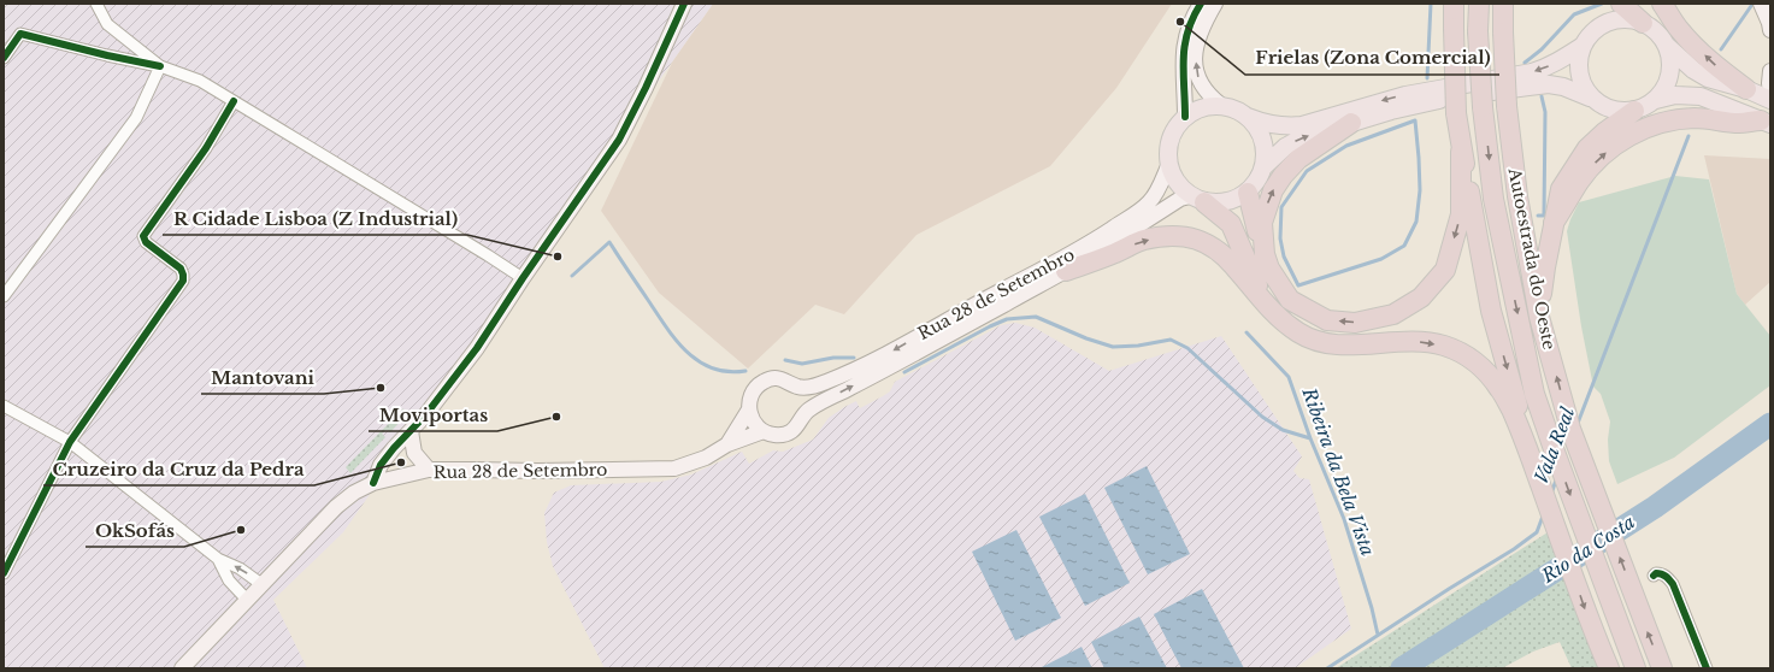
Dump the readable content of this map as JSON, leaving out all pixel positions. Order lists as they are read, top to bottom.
{
  "streets": {
    "highway": ["Autoestrada do Oeste"],
    "main road": ["Rua 28 de Setembro"]
  },
  "water": ["Vala Real", "Ribeira da Bela Vista", "Rio da Costa"],
  "places": [
    "Frielas (Zona Comercial)",
    "R Cidade Lisboa (Z Industrial)",
    "Mantovani",
    "Moviportas",
    "Cruzeiro da Cruz da Pedra",
    "OkSofás"
  ]
}
